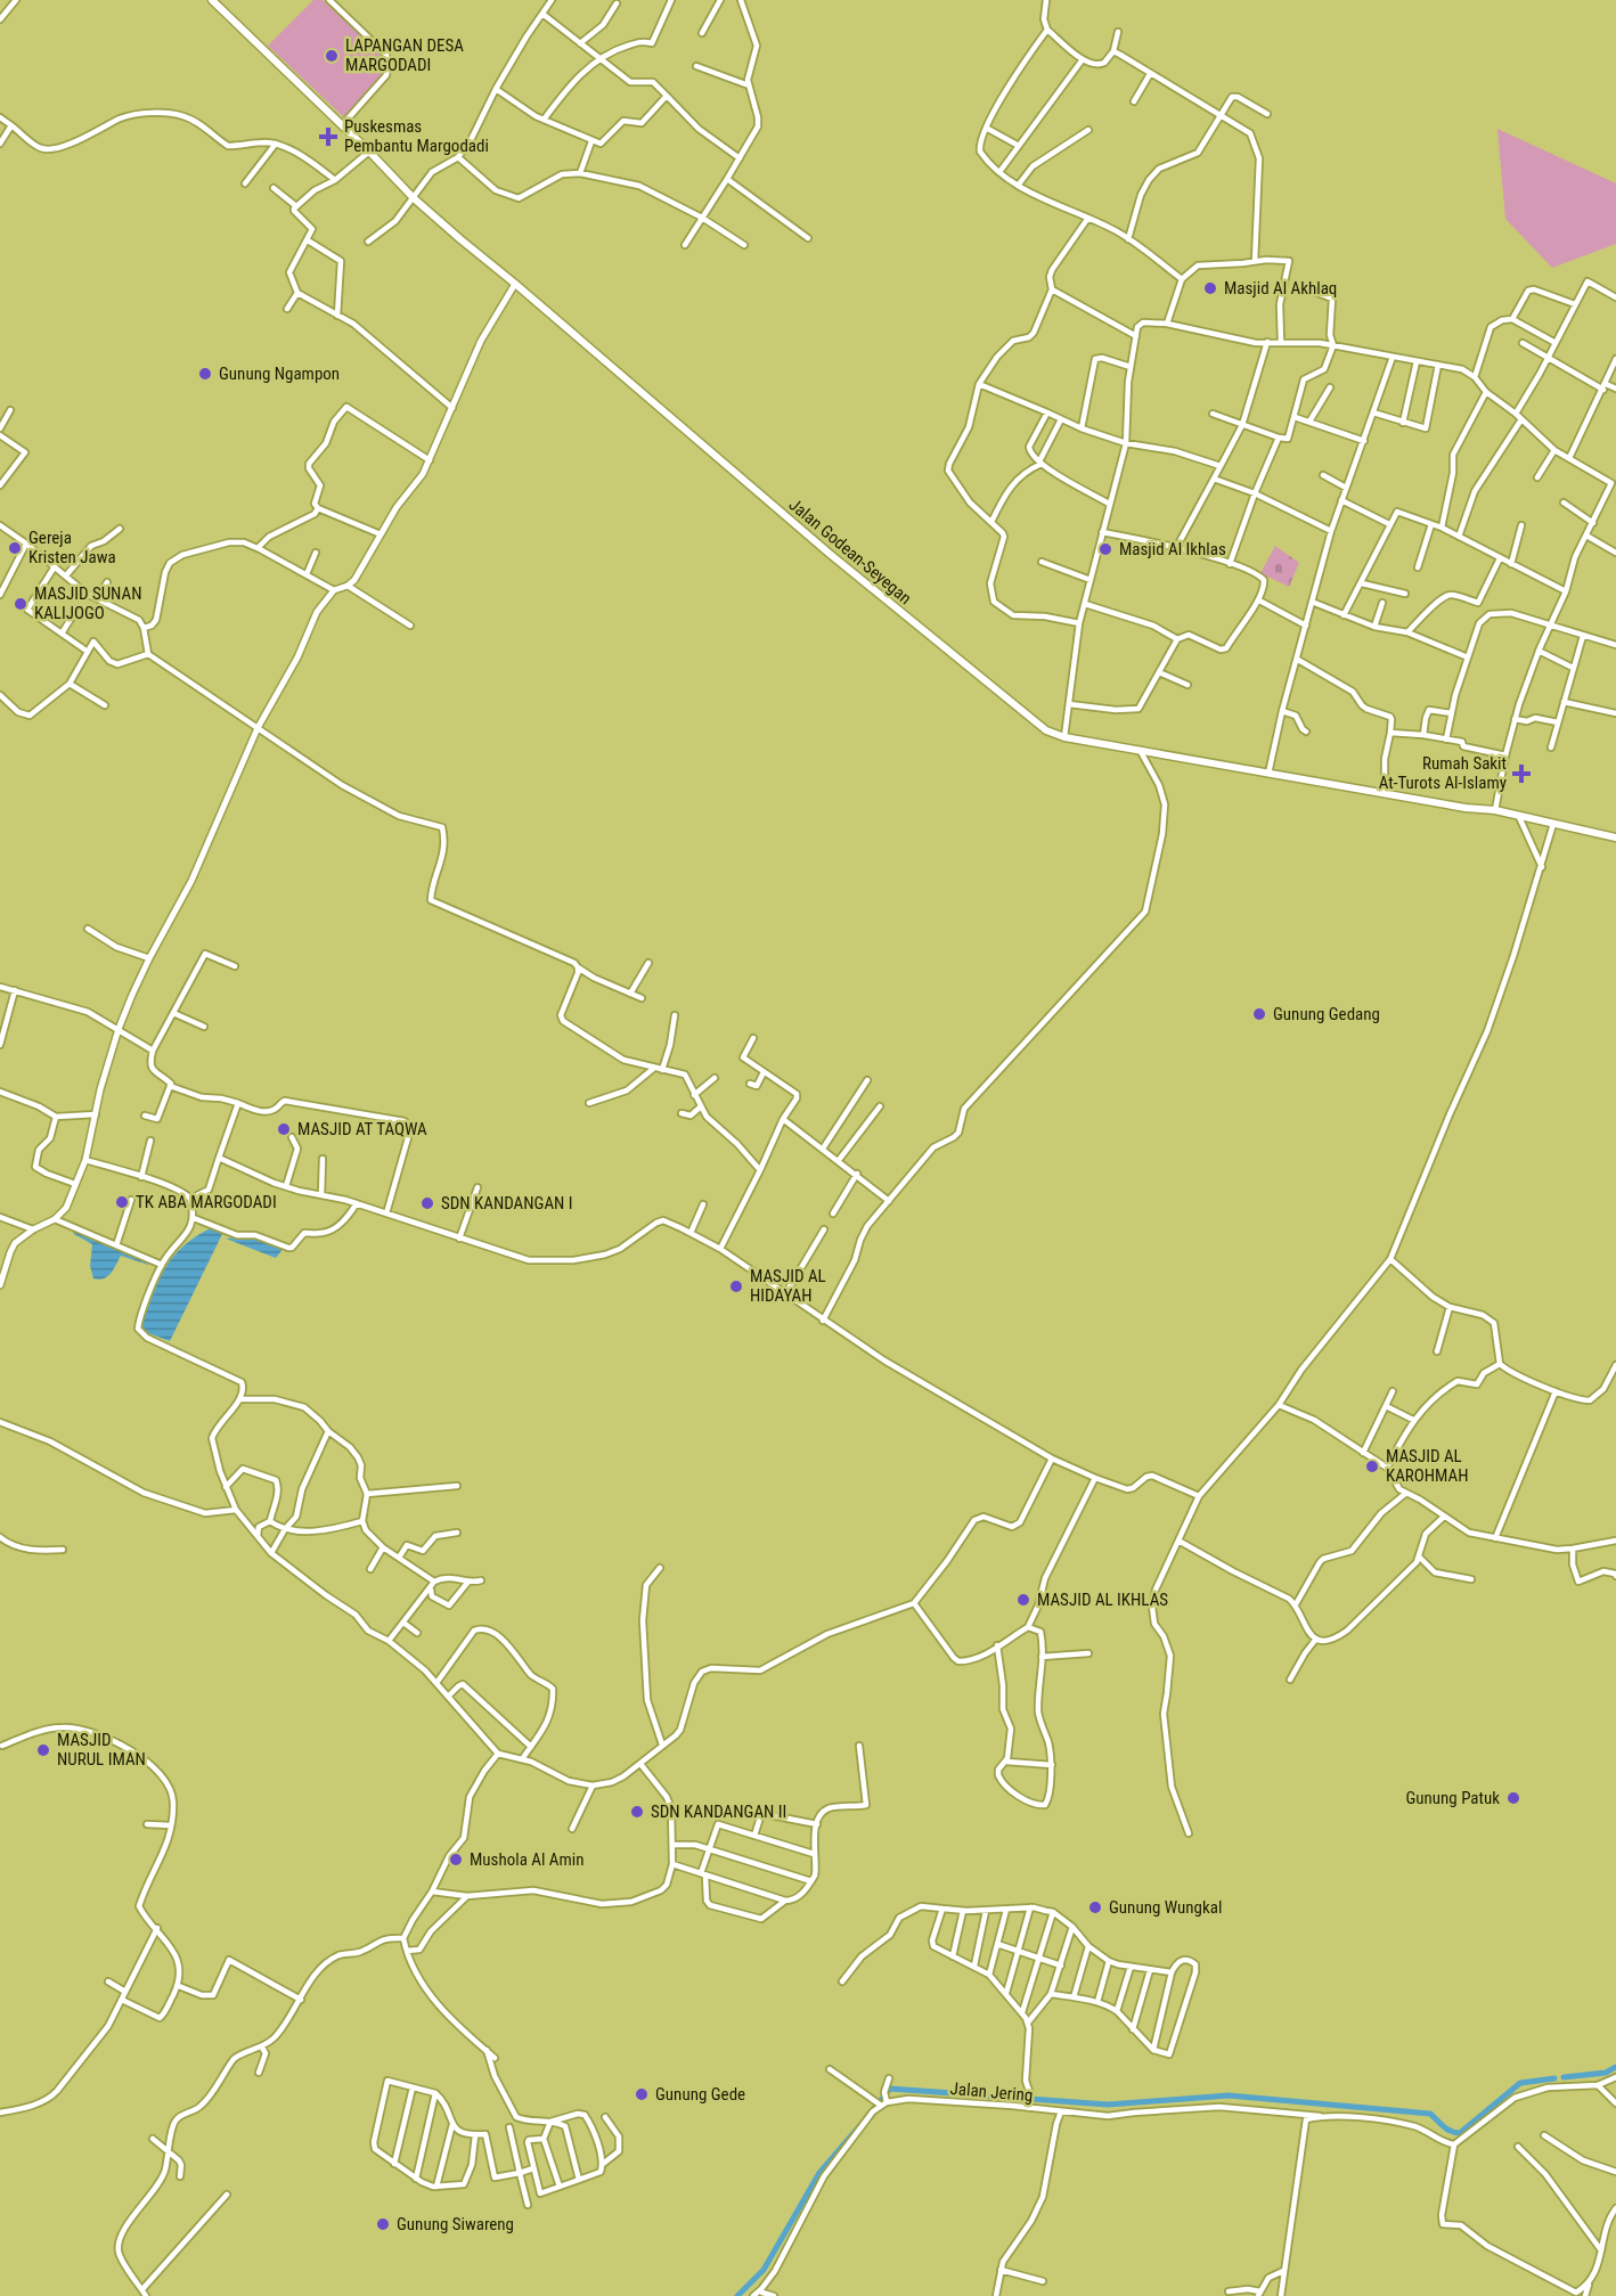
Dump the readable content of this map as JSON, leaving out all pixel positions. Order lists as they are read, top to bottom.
{
  "streets": {
    "main road": ["Jalan Godean-Seyegan"],
    "street": ["Jalan Jering"]
  },
  "places": {
    "other": [
      "LAPANGAN DESA MARGODADI",
      "Masjid Al Akhlaq",
      "Gunung Ngampon",
      "Gereja Kristen Jawa",
      "Masjid Al Ikhlas",
      "MASJID SUNAN KALIJOGO",
      "Gunung Gedang",
      "MASJID AT TAQWA",
      "TK ABA MARGODADI",
      "SDN KANDANGAN I",
      "MASJID AL HIDAYAH",
      "MASJID AL KAROHMAH",
      "MASJID AL IKHLAS",
      "MASJID NURUL IMAN",
      "Gunung Patuk",
      "SDN KANDANGAN II",
      "Mushola Al Amin",
      "Gunung Wungkal",
      "Gunung Gede",
      "Gunung Siwareng"
    ],
    "health": ["Puskesmas Pembantu Margodadi", "Rumah Sakit At-Turots Al-Islamy"]
  }
}
